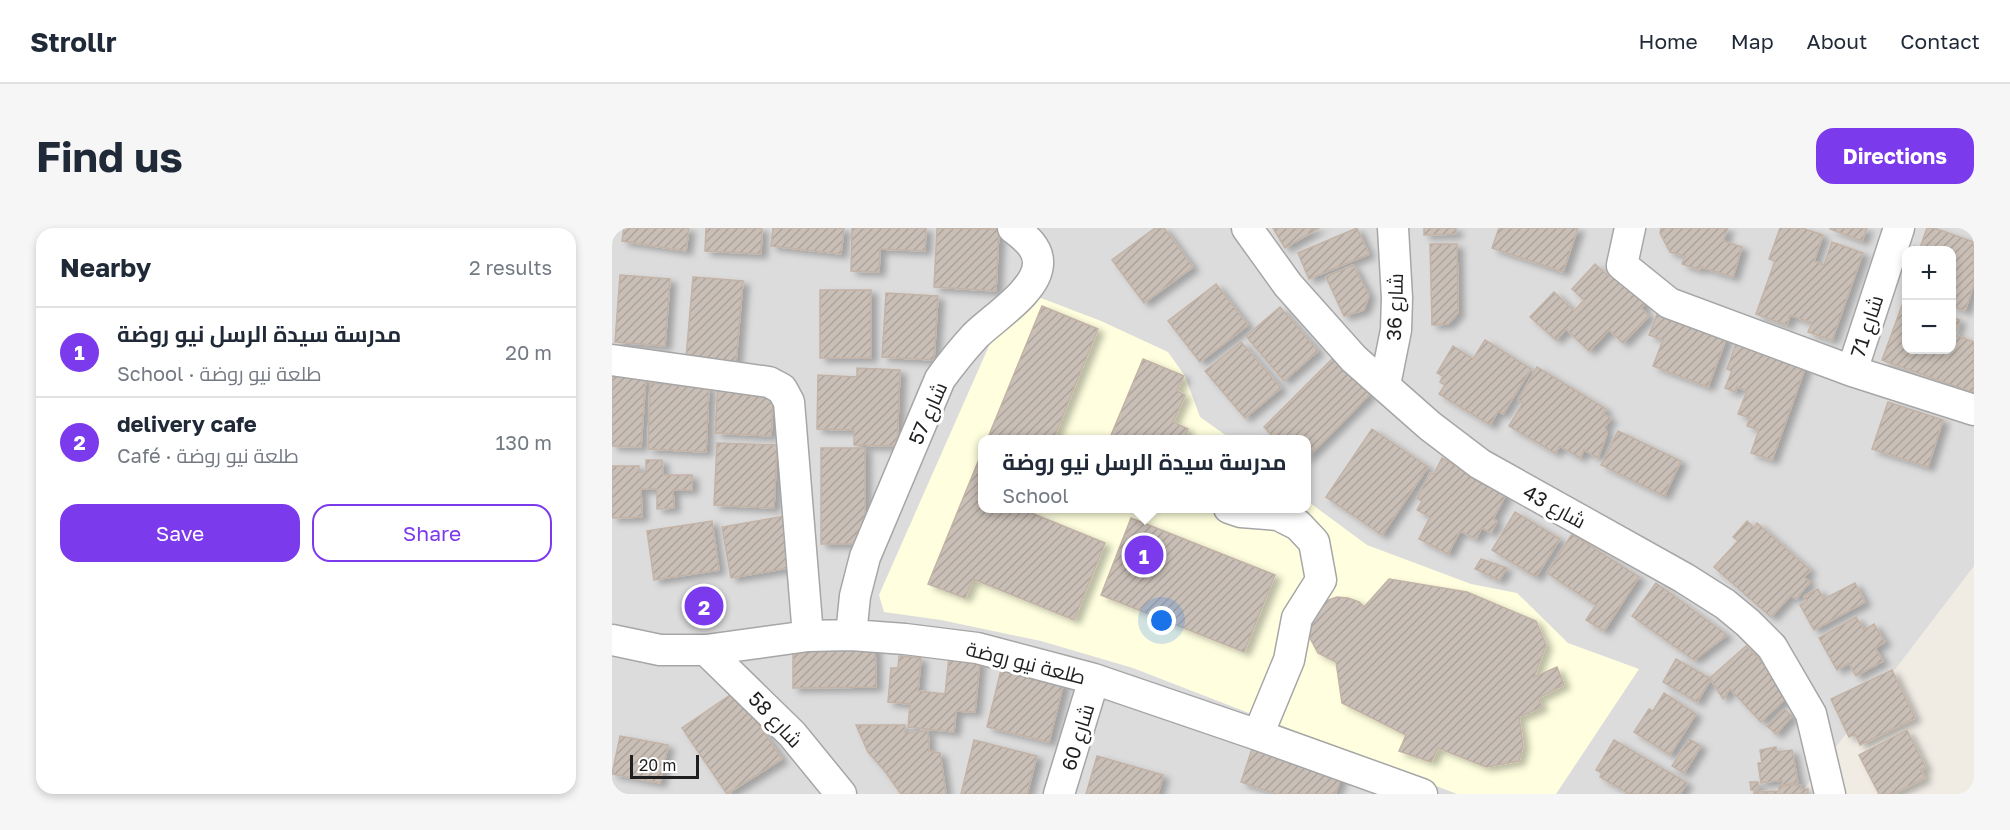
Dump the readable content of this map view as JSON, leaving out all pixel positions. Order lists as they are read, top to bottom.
{
  "streets": {
    "street": [
      "شارع 36",
      "شارع 71",
      "شارع 57",
      "شارع 43",
      "طلعة نيو روضة",
      "شارع 58",
      "شارع 60"
    ]
  },
  "crossings": [
    ["شارع 36", "شارع 43"],
    ["شارع 57", "طلعة نيو روضة"],
    ["طلعة نيو روضة", "شارع 58"],
    ["طلعة نيو روضة", "شارع 60"]
  ],
  "scale_bar": "20 m",
  "page": {
    "header": "Strollr",
    "nav": [
      "Home",
      "Map",
      "About",
      "Contact"
    ],
    "buttons": [
      "Directions",
      ["Save", "Share"]
    ],
    "title": "Find us",
    "heading": ["Nearby", "2 results"],
    "map_buttons": ["+", "−"],
    "list": [
      {
        "mark": "1",
        "name": "مدرسة سيدة الرسل نيو روضة",
        "note": "School · طلعة نيو روضة",
        "value": "20 m"
      },
      {
        "mark": "2",
        "name": "delivery cafe",
        "note": "Café · طلعة نيو روضة",
        "value": "130 m"
      }
    ],
    "popup": ["مدرسة سيدة الرسل نيو روضة", "School"],
    "pins": ["1", "2"],
    "scale": "20 m"
  }
}
